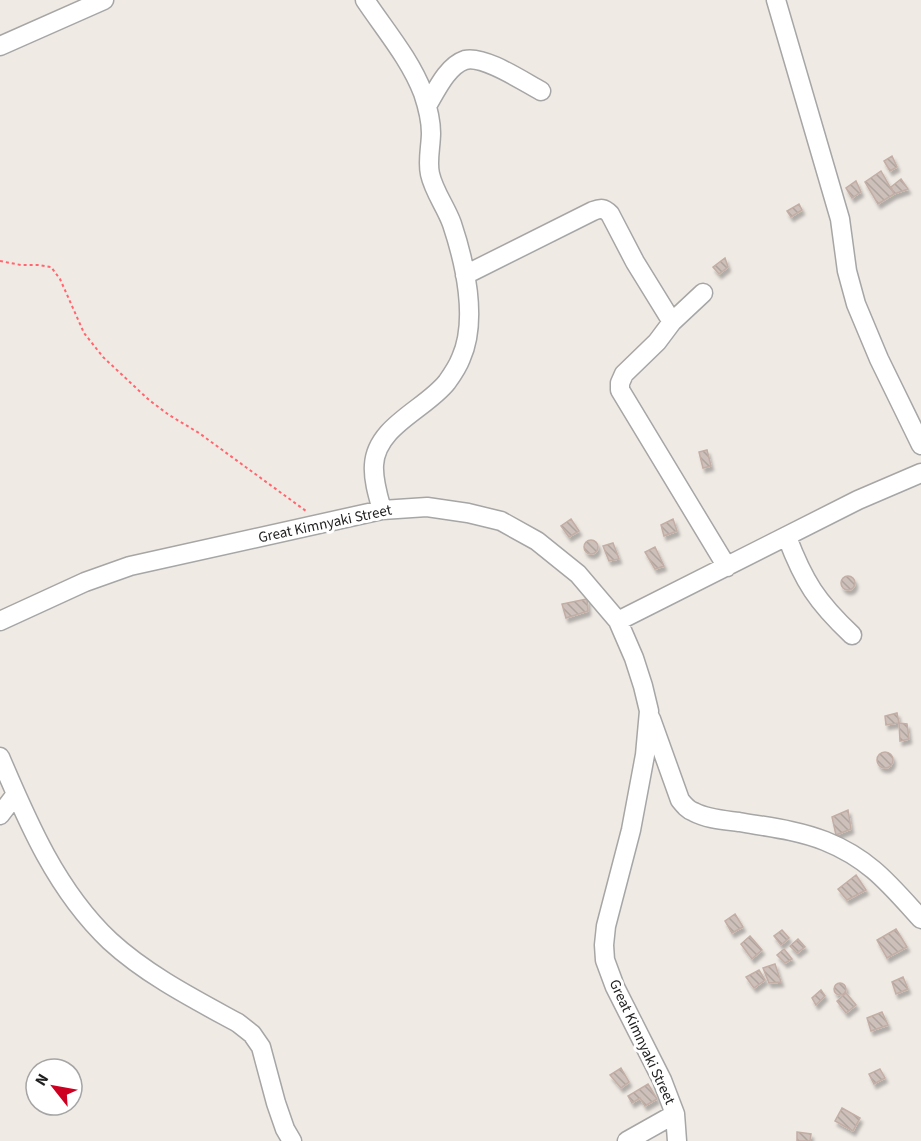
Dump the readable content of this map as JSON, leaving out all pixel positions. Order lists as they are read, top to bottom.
{
  "streets": {
    "street": ["Great Kimnyaki Street"]
  },
  "north": "top left"
}
